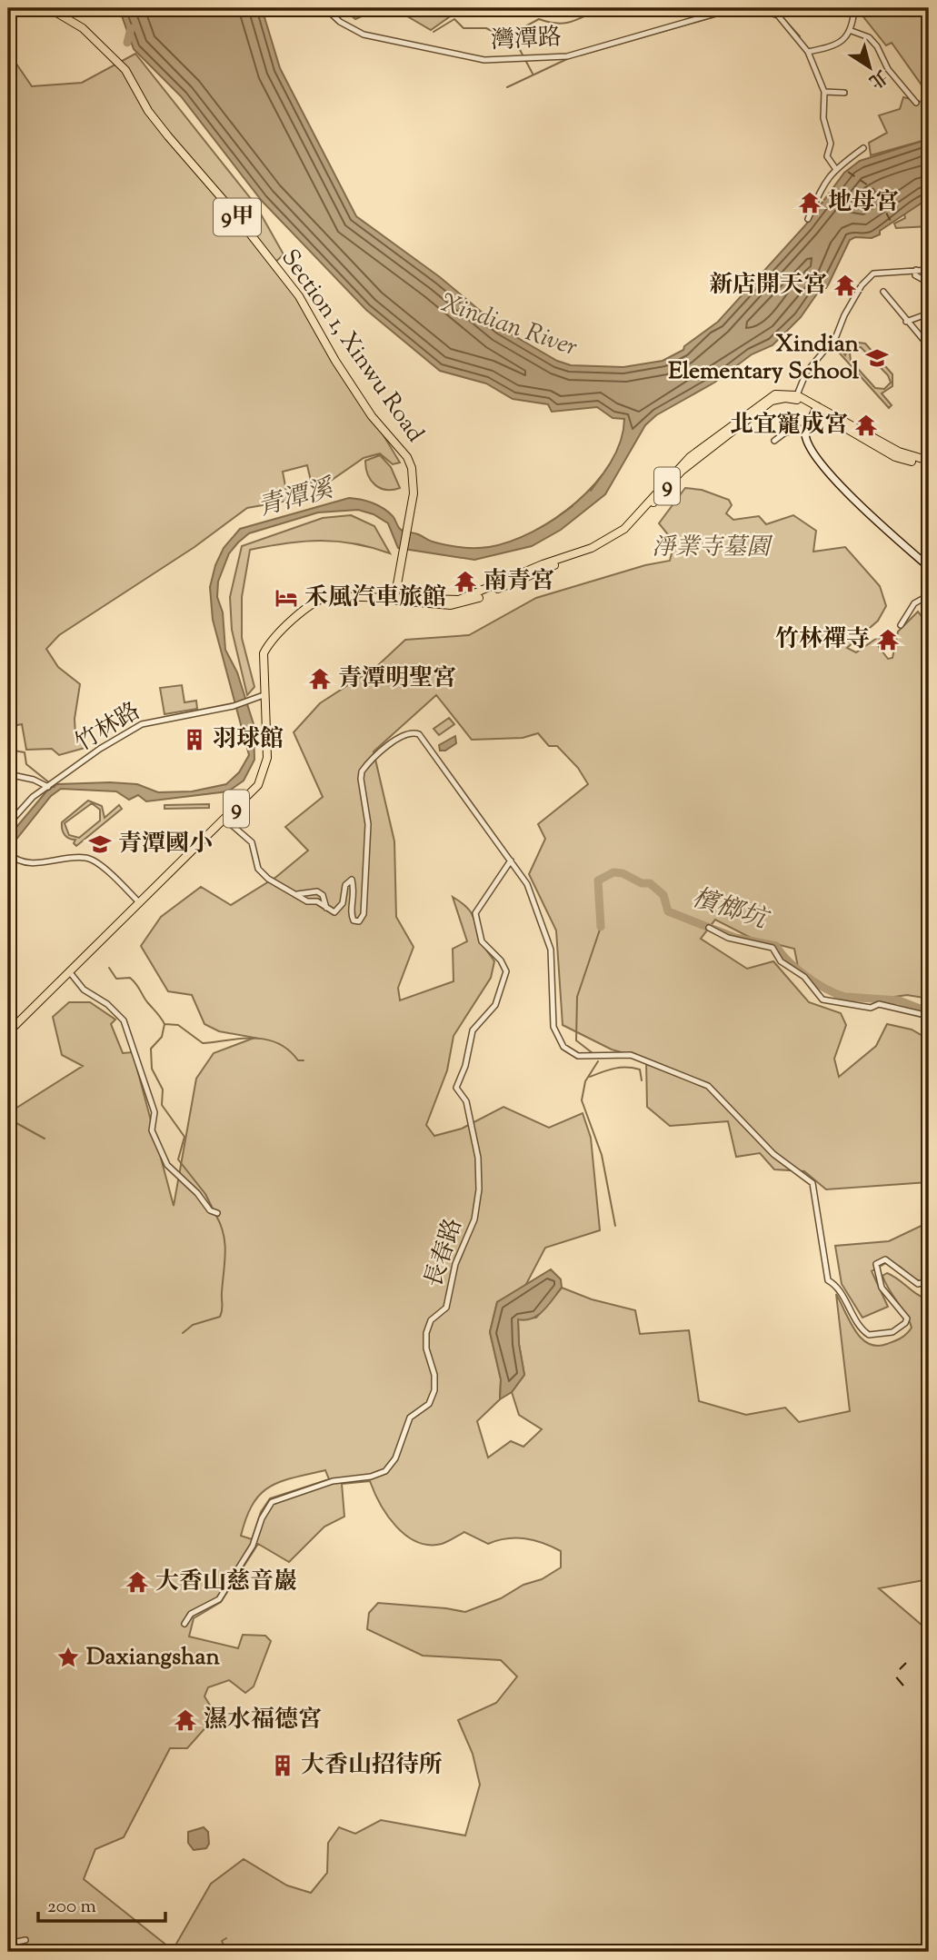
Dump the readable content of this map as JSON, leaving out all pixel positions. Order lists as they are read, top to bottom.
{
  "streets": {
    "main road": ["9甲", "Section 1, Xinwu Road", "9"],
    "street": ["灣潭路", "竹林路", "長春路"]
  },
  "crossings": [
    ["Section 1, Xinwu Road", "9"],
    ["9", "竹林路"]
  ],
  "water": ["Xindian River", "青潭溪", "檳榔坑"],
  "parks": ["淨業寺墓園"],
  "places": {
    "temple": [
      "地母宮",
      "新店開天宮",
      "北宜寵成宮",
      "南青宮",
      "竹林禪寺",
      "青潭明聖宮",
      "大香山慈音巖",
      "濕水福德宮"
    ],
    "school or university": ["Xindian Elementary School", "青潭國小"],
    "hotel": ["禾風汽車旅館"],
    "building": ["羽球館", "大香山招待所"],
    "place": ["Daxiangshan"]
  },
  "scale_bar": "200 m",
  "north": "bottom right"
}
